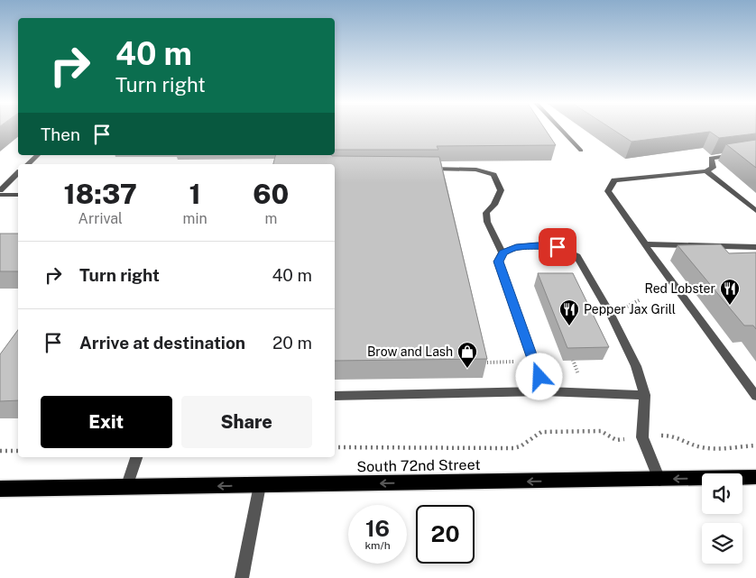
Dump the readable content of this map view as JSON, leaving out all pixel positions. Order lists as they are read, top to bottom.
{
  "streets": {
    "main road": ["South 72nd Street"]
  },
  "one_way": ["South 72nd Street"],
  "places": {
    "restaurant": ["Red Lobster", "Pepper Jax Grill"],
    "shop": ["Brow and Lash"]
  },
  "page": {
    "turn": ["40 m", "Turn right"],
    "then": "Then",
    "eta": [
      "18:37",
      "Arrival",
      "1",
      "min",
      "60",
      "m"
    ],
    "list": [
      {
        "name": "Turn right",
        "value": "40 m"
      },
      {
        "name": "Arrive at destination",
        "value": "20 m"
      }
    ],
    "buttons": ["Exit", "Share"],
    "speed": "16 km/h",
    "limit": "20"
  }
}
